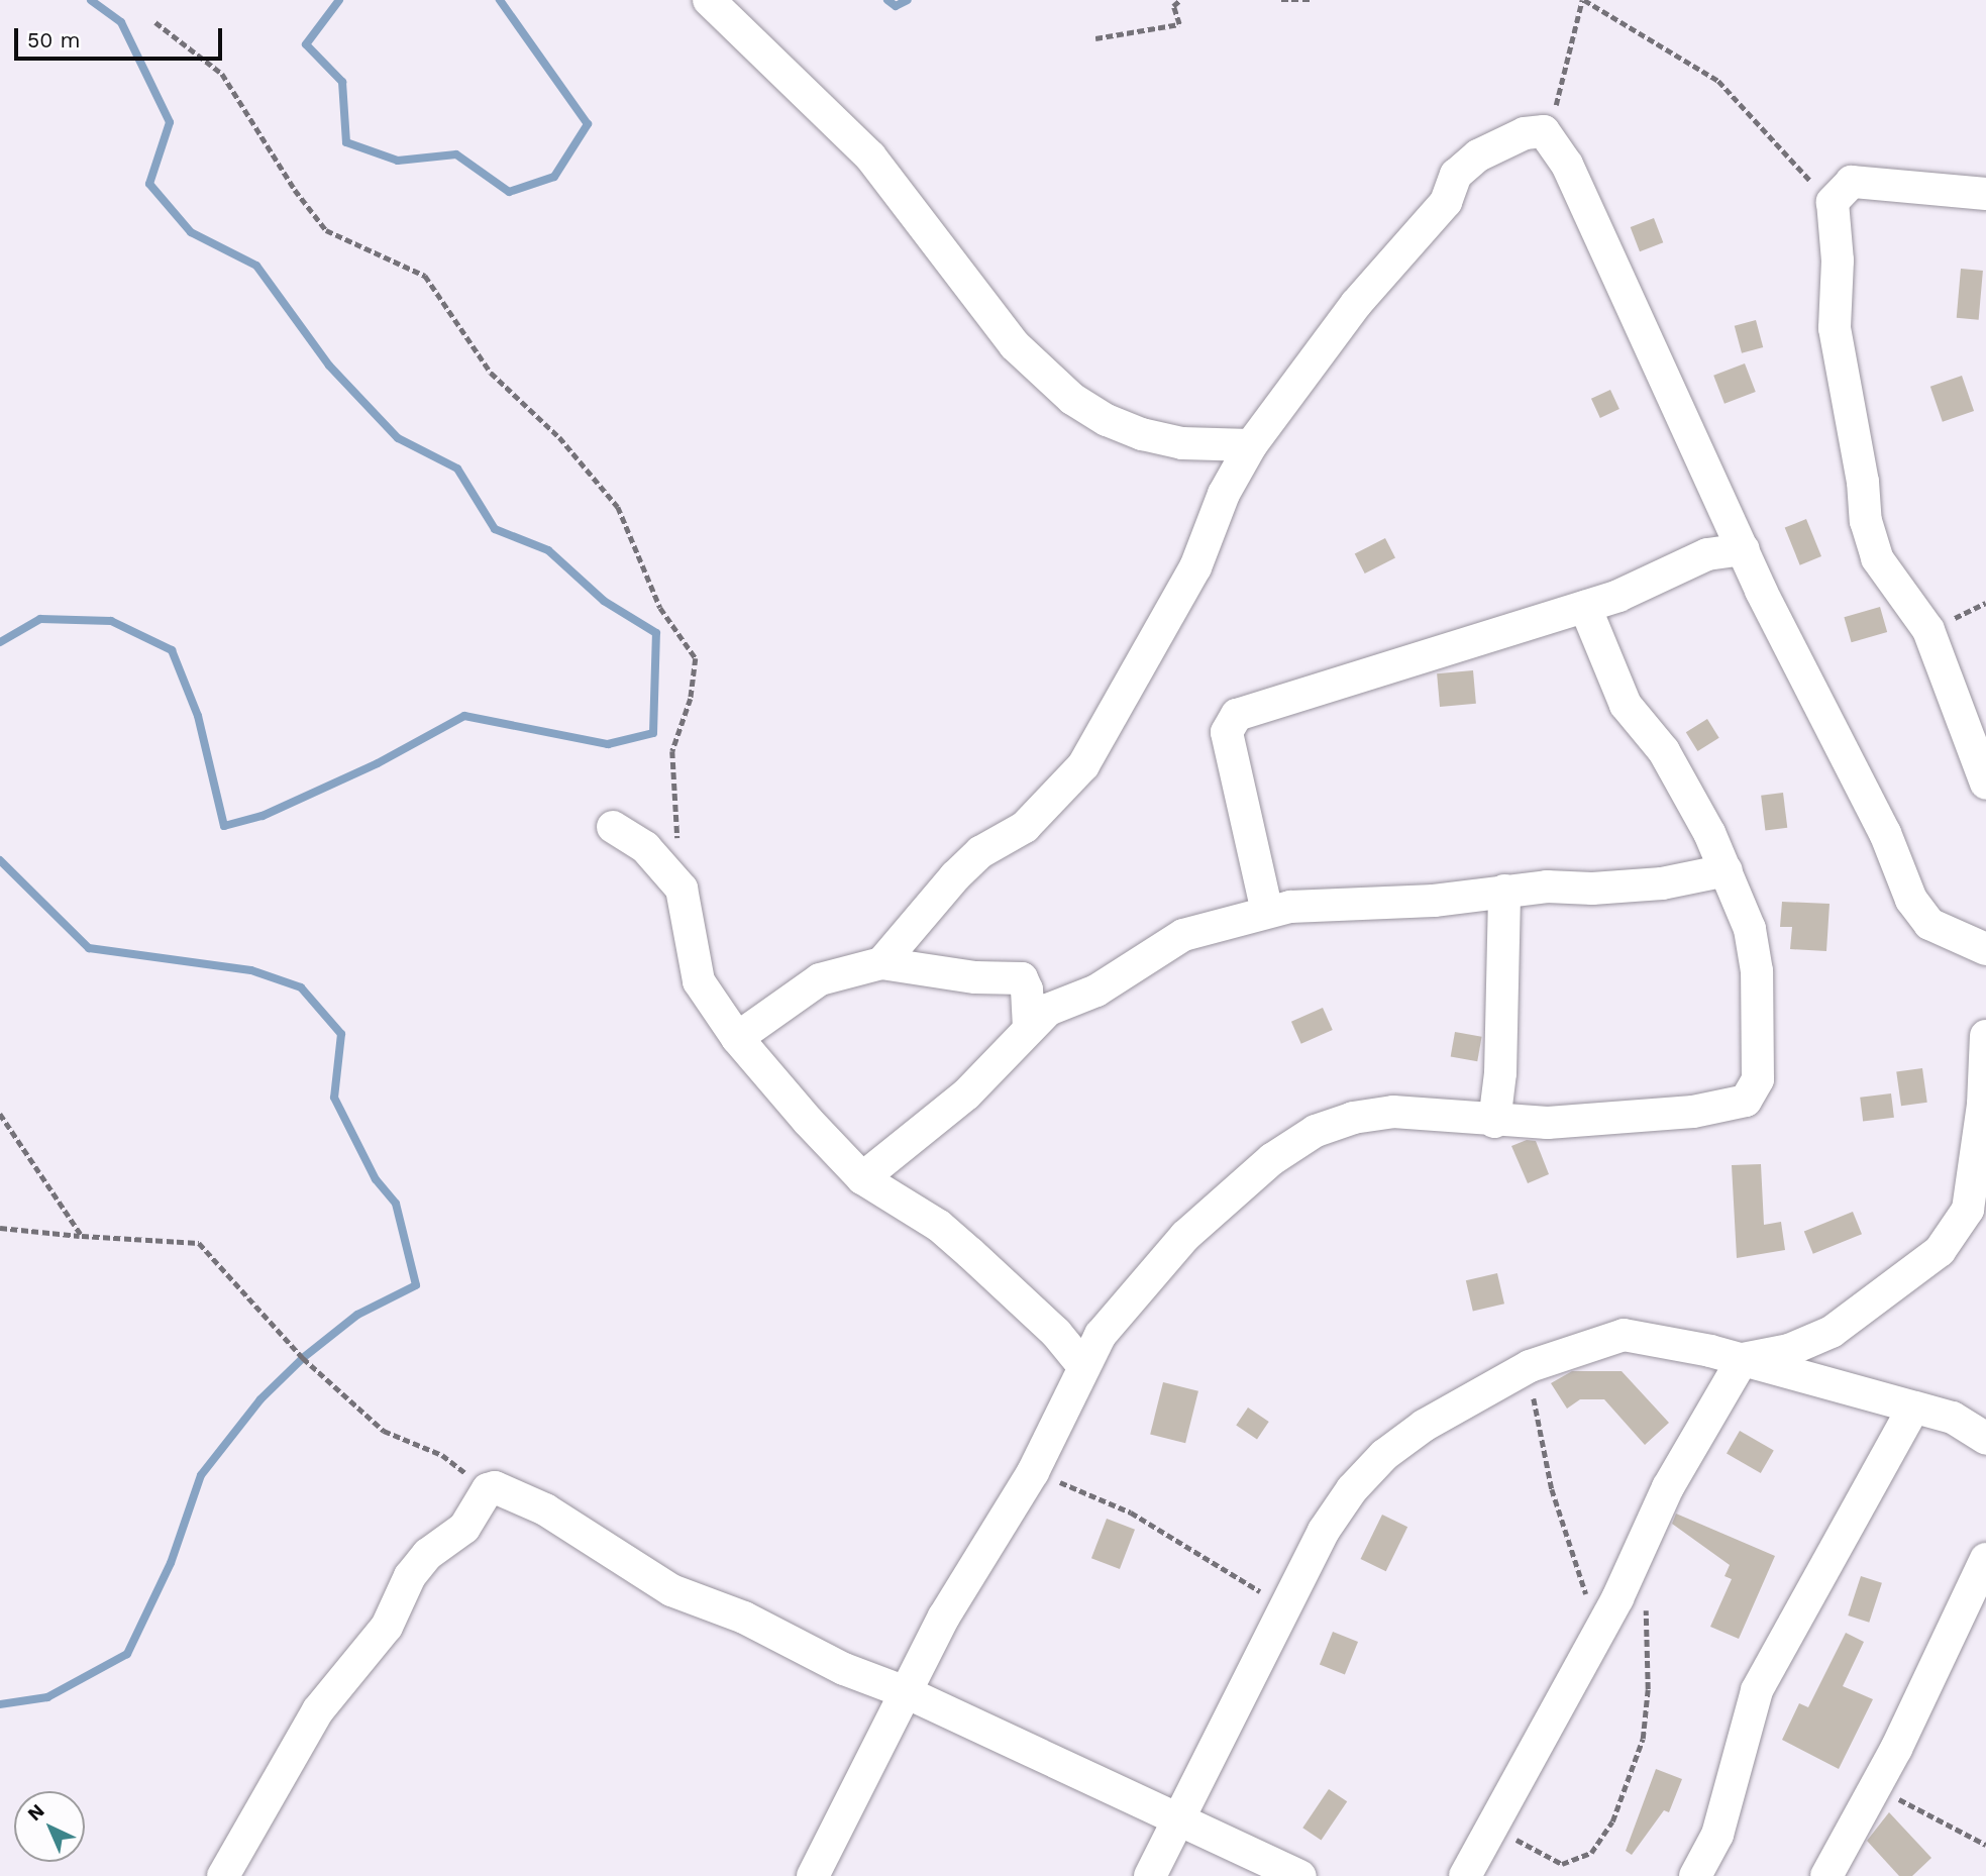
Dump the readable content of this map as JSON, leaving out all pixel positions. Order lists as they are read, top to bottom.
{
  "scale_bar": "50 m",
  "north": "top left"
}
